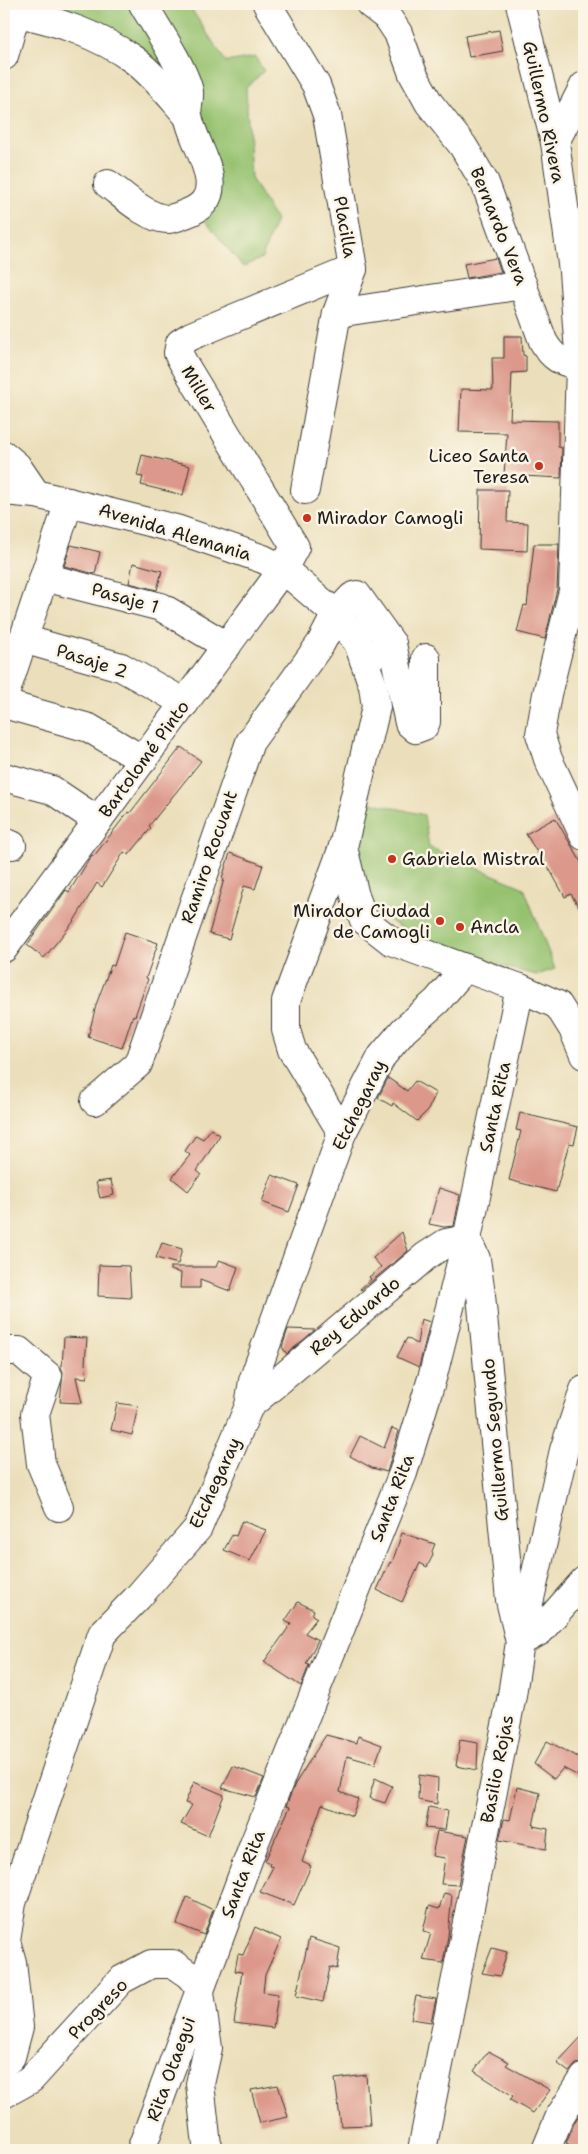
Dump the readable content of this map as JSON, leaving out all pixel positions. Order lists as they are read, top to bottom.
{
  "streets": {
    "street": [
      "Guillermo Rivera",
      "Bernardo Vera",
      "Placilla",
      "Miller",
      "Avenida Alemania",
      "Pasaje 1",
      "Pasaje 2",
      "Bartolomé Pinto",
      "Ramiro Rocuant",
      "Etchegaray",
      "Santa Rita",
      "Rey Eduardo",
      "Guillermo Segundo",
      "Basilio Rojas",
      "Progreso",
      "Rita Otaegui"
    ]
  },
  "crossings": [
    ["Guillermo Rivera", "Bernardo Vera"],
    ["Placilla", "Miller"],
    ["Miller", "Avenida Alemania"],
    ["Miller", "Bartolomé Pinto"],
    ["Avenida Alemania", "Bartolomé Pinto"],
    ["Avenida Alemania", "Ramiro Rocuant"],
    ["Avenida Alemania", "Etchegaray"],
    ["Avenida Alemania", "Santa Rita"],
    ["Pasaje 1", "Bartolomé Pinto"],
    ["Pasaje 2", "Bartolomé Pinto"],
    ["Etchegaray", "Rey Eduardo"],
    ["Santa Rita", "Rey Eduardo"],
    ["Santa Rita", "Guillermo Segundo"],
    ["Santa Rita", "Progreso"],
    ["Santa Rita", "Rita Otaegui"],
    ["Rey Eduardo", "Guillermo Segundo"],
    ["Guillermo Segundo", "Basilio Rojas"],
    ["Progreso", "Rita Otaegui"]
  ],
  "places": [
    "Liceo Santa Teresa",
    "Mirador Camogli",
    "Gabriela Mistral",
    "Mirador Ciudad de Camogli",
    "Ancla"
  ]
}
